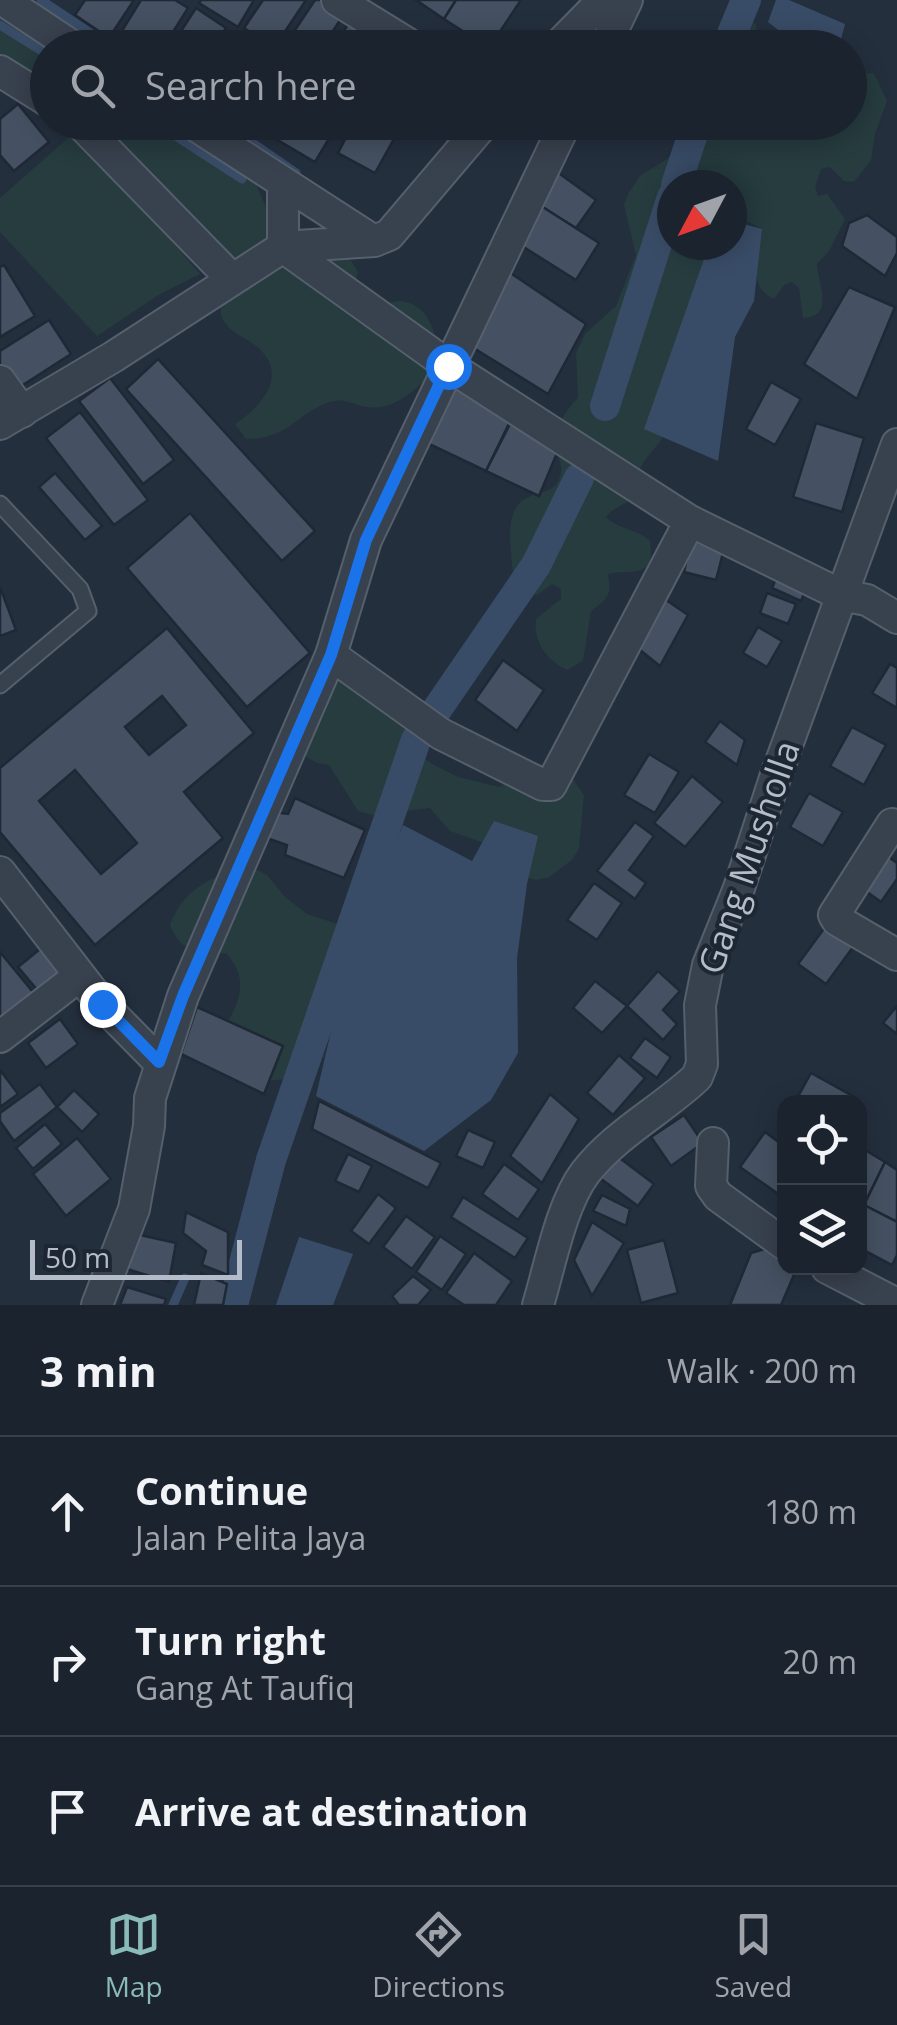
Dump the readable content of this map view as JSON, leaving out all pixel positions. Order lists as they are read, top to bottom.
{
  "streets": {
    "street": ["Gang Musholla"]
  },
  "scale_bar": "50 m",
  "north": "bottom left",
  "page": {
    "search": "Search here",
    "scale": "50 m",
    "heading": ["3 min", "Walk · 200 m"],
    "list": [
      ["Continue", "Jalan Pelita Jaya", "180 m"],
      ["Turn right", "Gang At Taufiq", "20 m"],
      "Arrive at destination"
    ],
    "nav": ["Map", "Directions", "Saved"]
  }
}
